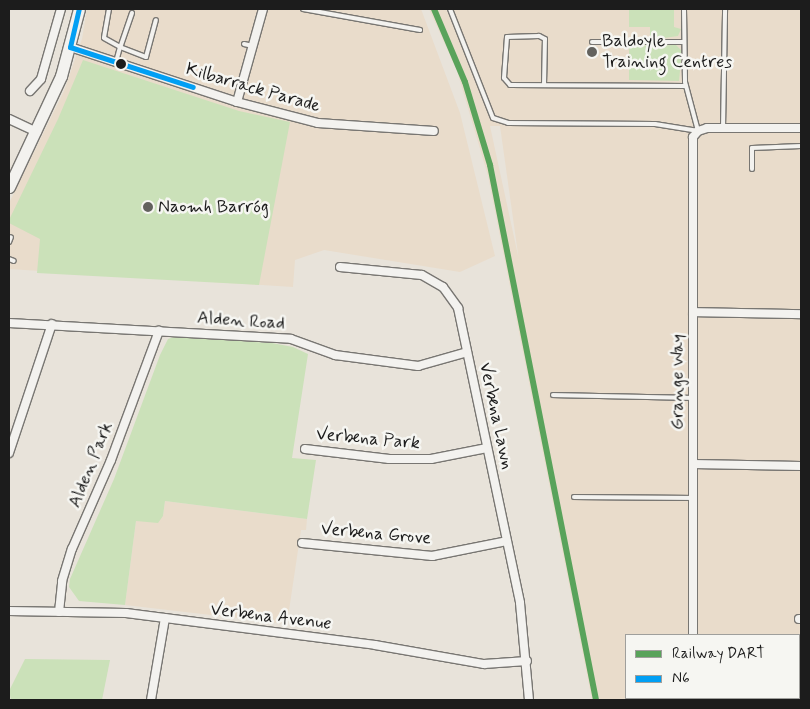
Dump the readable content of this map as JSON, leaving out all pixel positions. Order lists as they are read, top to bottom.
{
  "streets": {
    "street": [
      "Kilbarrack Parade",
      "Alden Road",
      "Grange Way",
      "Verbena Lawn",
      "Verbena Park",
      "Alden Park",
      "Verbena Grove",
      "Verbena Avenue"
    ]
  },
  "crossings": [
    ["Alden Road", "Verbena Lawn"],
    ["Alden Road", "Alden Park"],
    ["Verbena Lawn", "Verbena Park"],
    ["Verbena Lawn", "Verbena Grove"],
    ["Verbena Lawn", "Verbena Avenue"],
    ["Alden Park", "Verbena Avenue"]
  ],
  "places": ["Baldoyle Training Centres", "Naomh Barróg"],
  "lines": ["rail line DART", "transit line N6"],
  "legend": ["Railway DART", "N6"]
}
